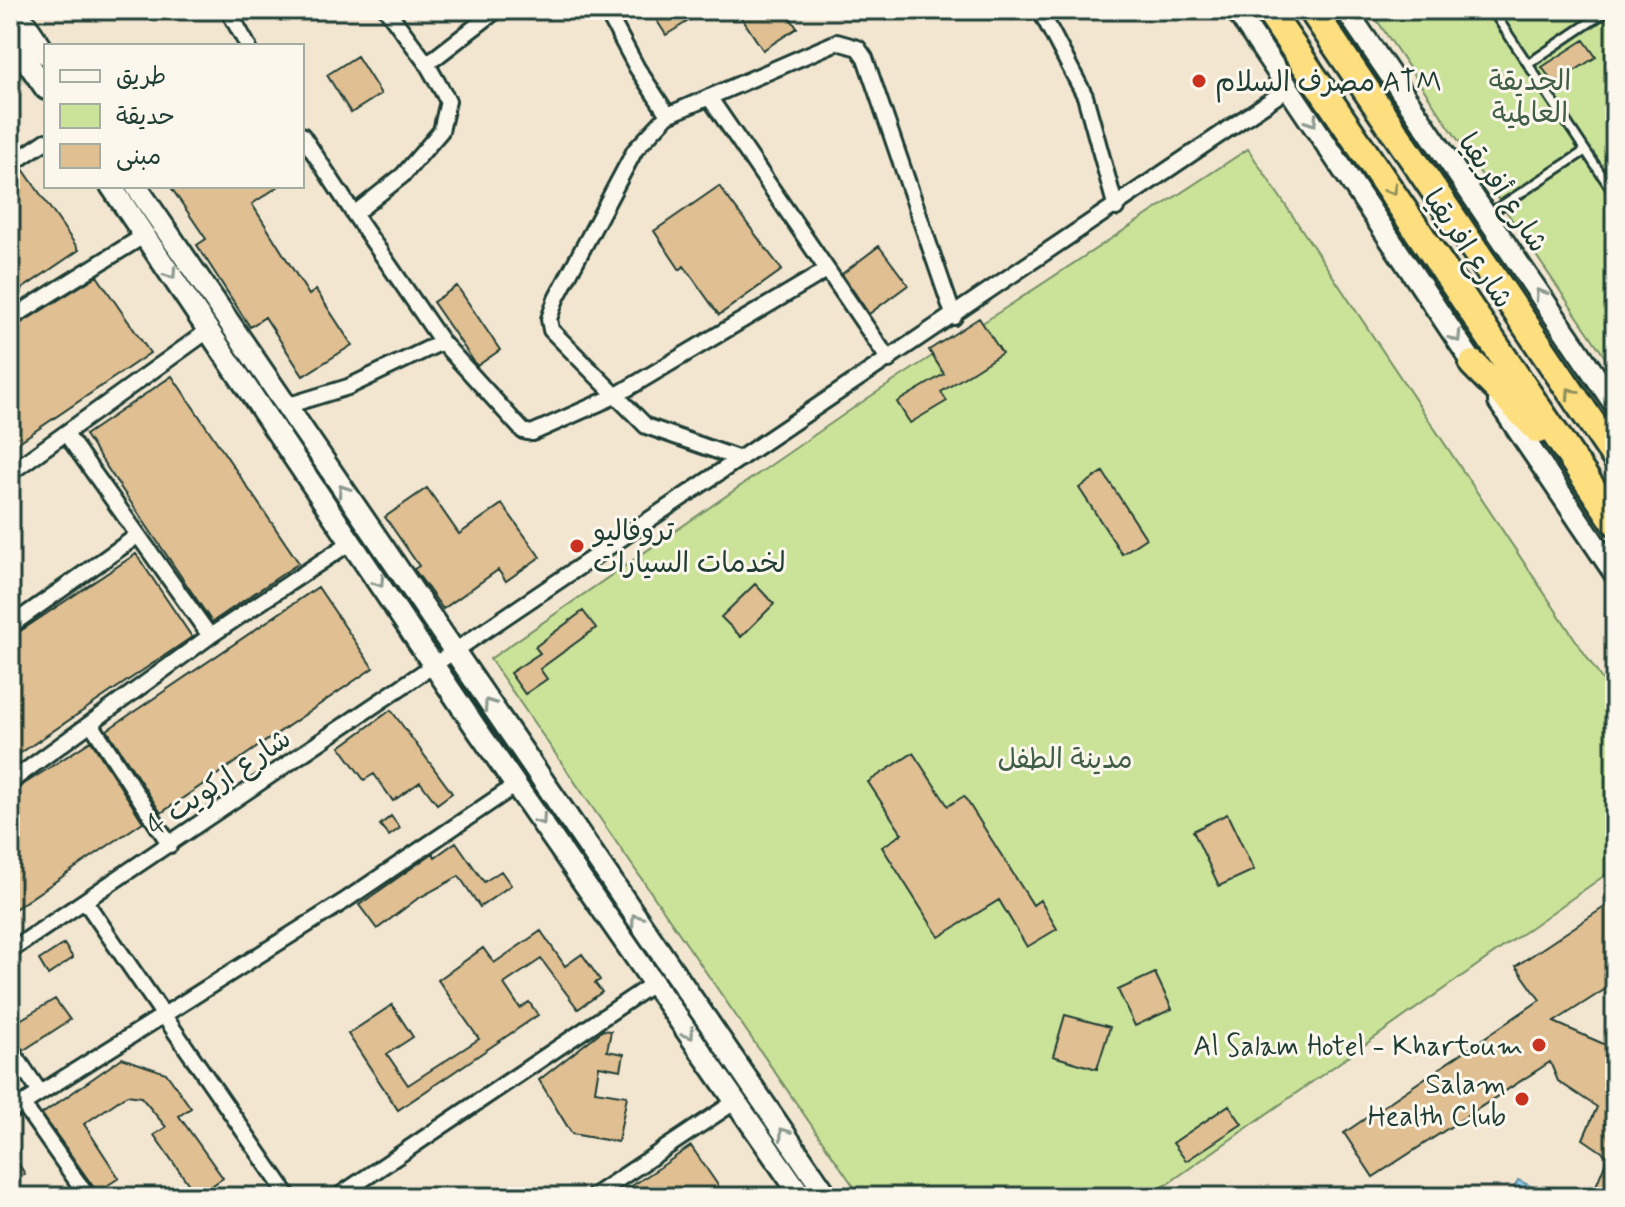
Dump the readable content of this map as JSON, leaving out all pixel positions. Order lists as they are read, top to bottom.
{
  "streets": {
    "highway": ["شارع افريقيا"],
    "street": ["شارع أفريقيا", "شارع اركويت 4"]
  },
  "parks": ["الحديقة العالمية", "مدينة الطفل"],
  "places": [
    "مصرف السلام ATM",
    "تروفاليو لخدمات السيارات",
    "Al Salam Hotel - Khartoum",
    "Salam Health Club"
  ],
  "legend": ["طريق", "حديقة", "مبنى"]
}
